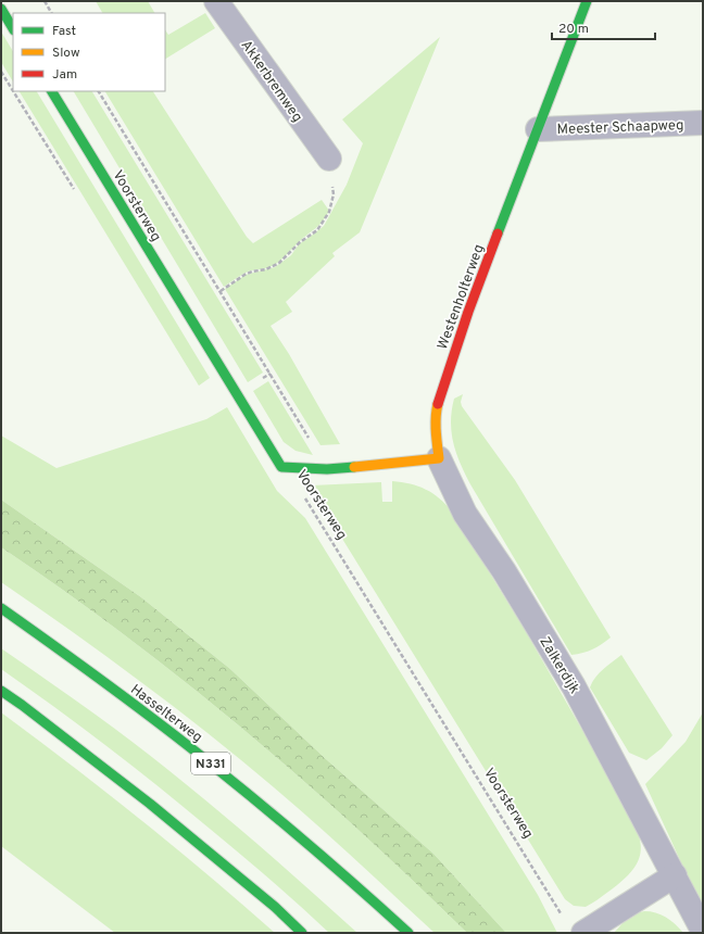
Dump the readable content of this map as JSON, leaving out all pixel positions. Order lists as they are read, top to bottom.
{
  "streets": {
    "street": [
      "Akkerbremweg",
      "Meester Schaapweg",
      "Voorsterweg",
      "Westenholterweg",
      "Zalkerdijk",
      "Hasselterweg",
      "N331"
    ]
  },
  "crossings": [
    ["Meester Schaapweg", "Westenholterweg"],
    ["Westenholterweg", "Zalkerdijk"]
  ],
  "legend": ["Fast", "Slow", "Jam"],
  "scale_bar": "20 m"
}
